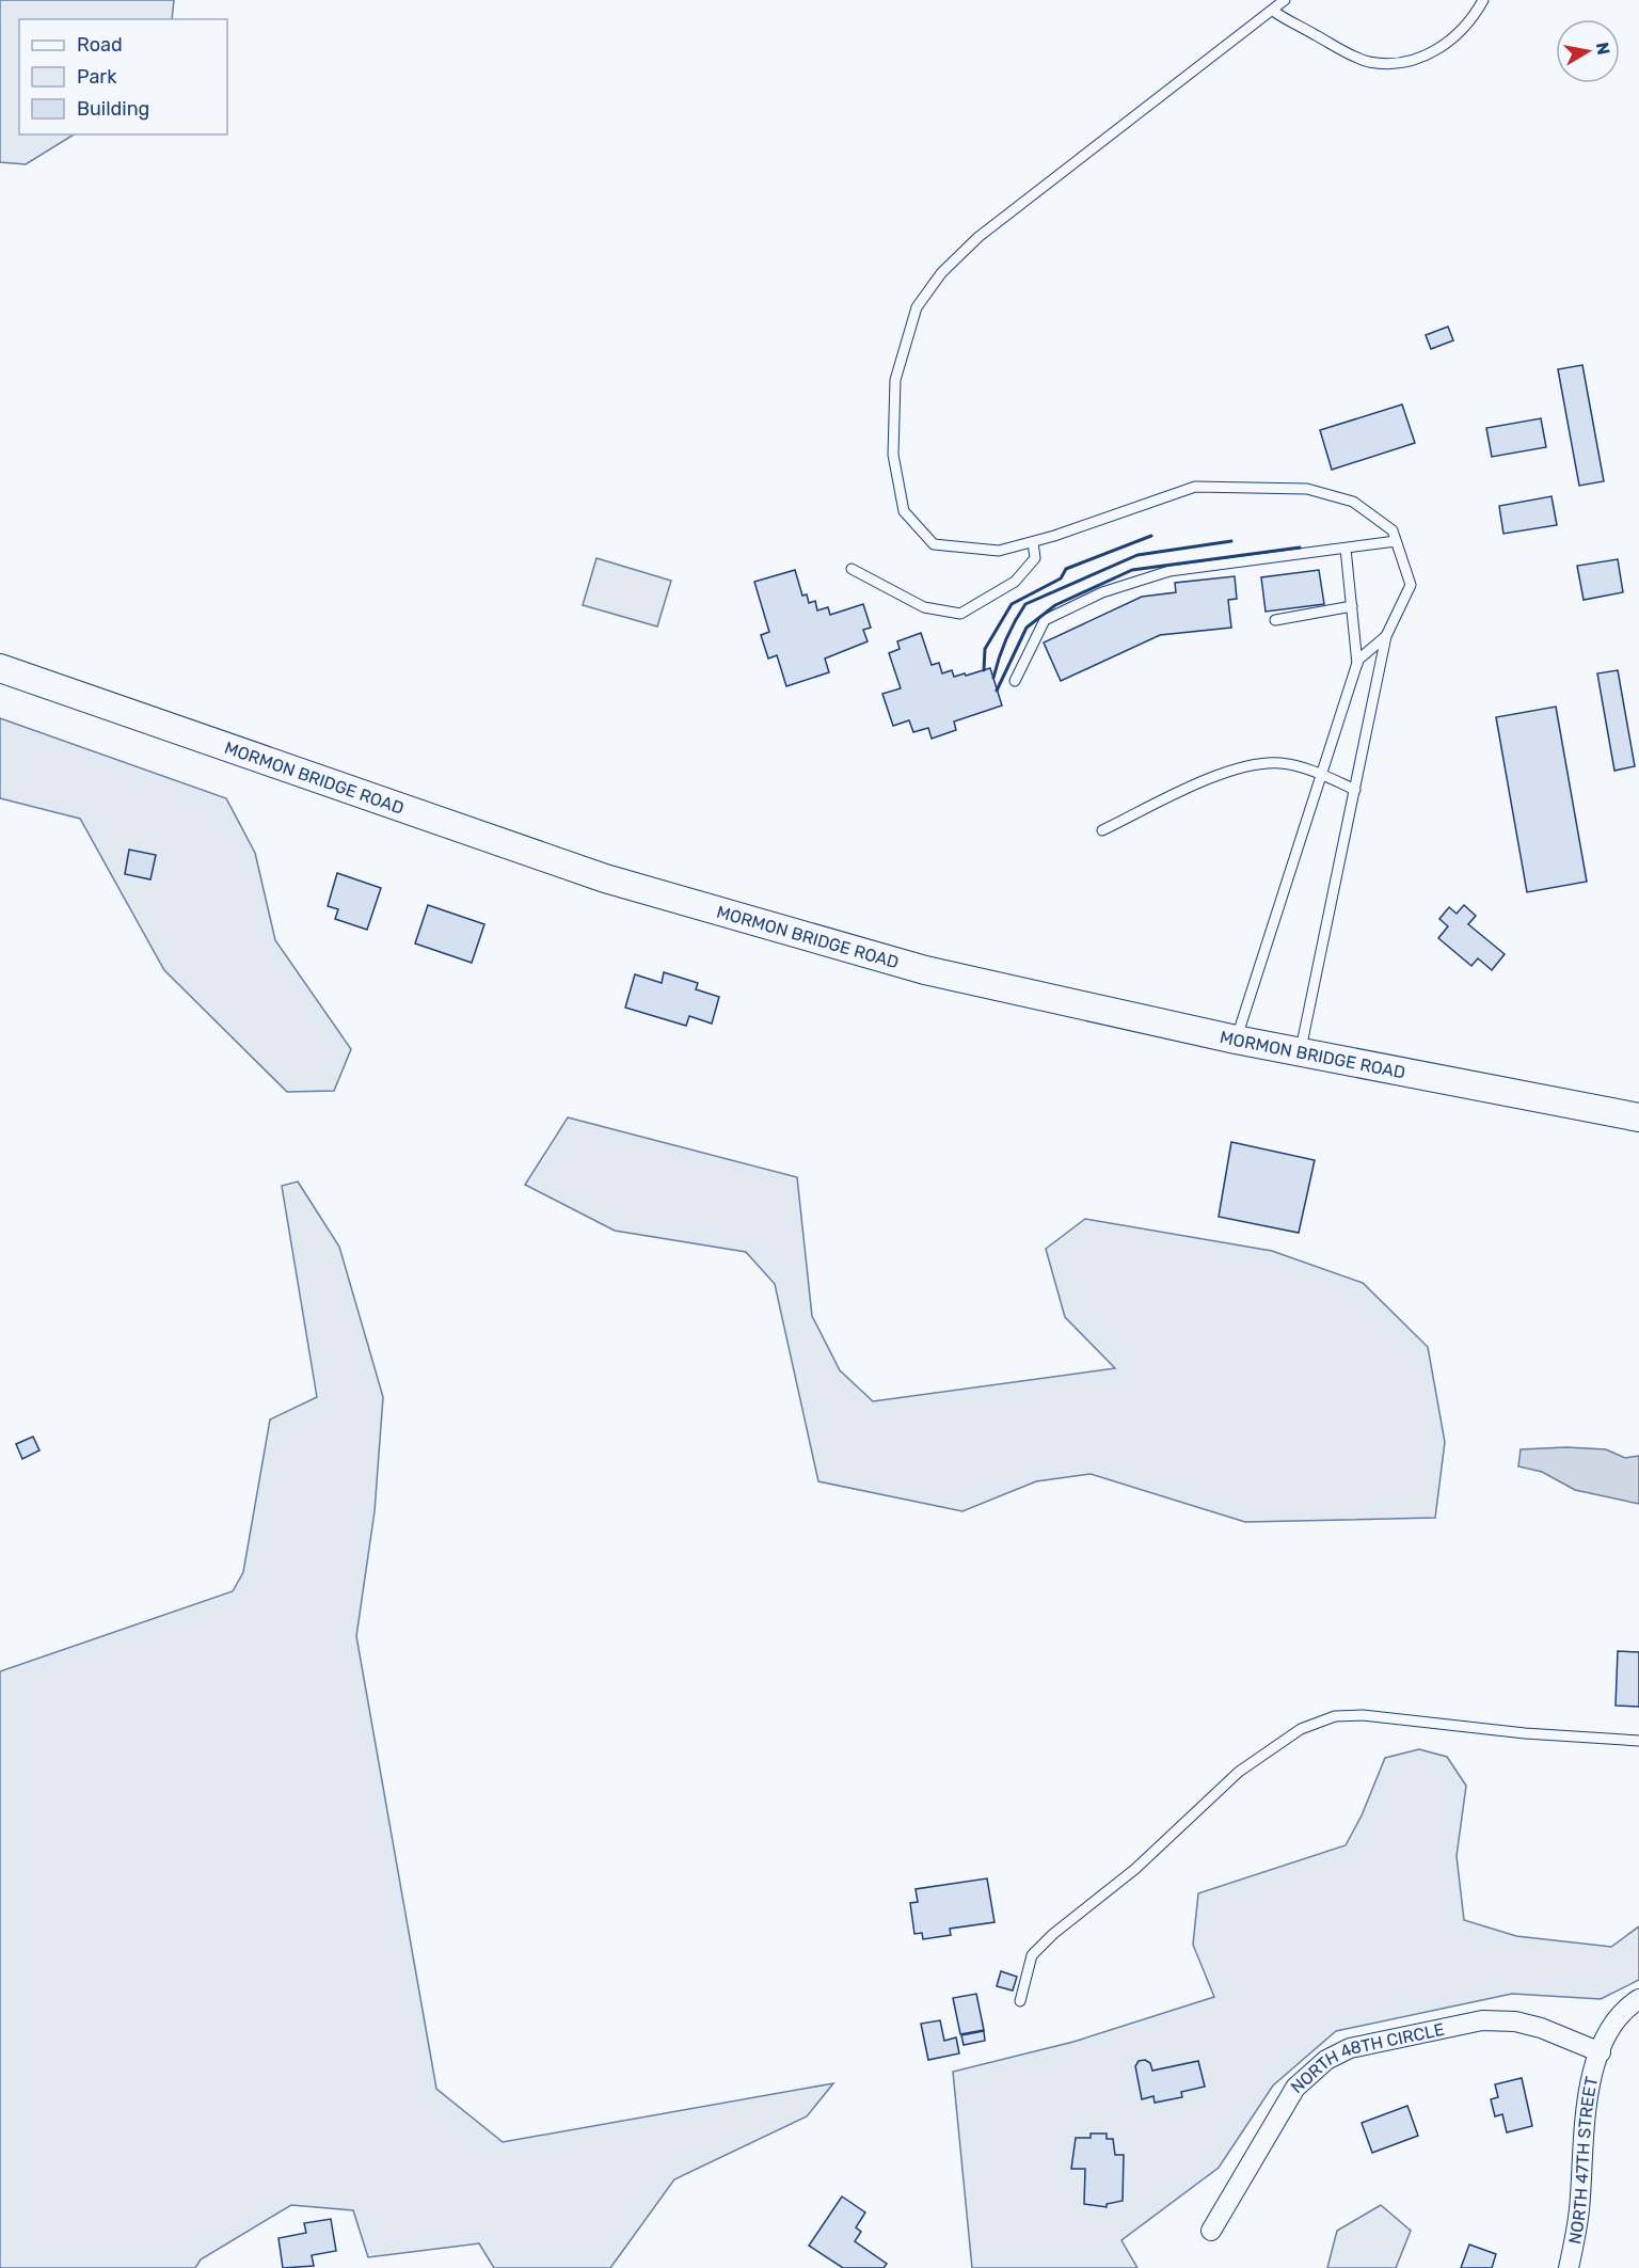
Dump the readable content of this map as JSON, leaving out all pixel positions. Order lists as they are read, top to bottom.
{
  "streets": {
    "main road": ["MORMON BRIDGE ROAD"],
    "street": ["NORTH 48TH CIRCLE", "NORTH 47TH STREET"]
  },
  "crossings": [
    ["NORTH 48TH CIRCLE", "NORTH 47TH STREET"]
  ],
  "legend": ["Road", "Park", "Building"],
  "north": "right"
}
